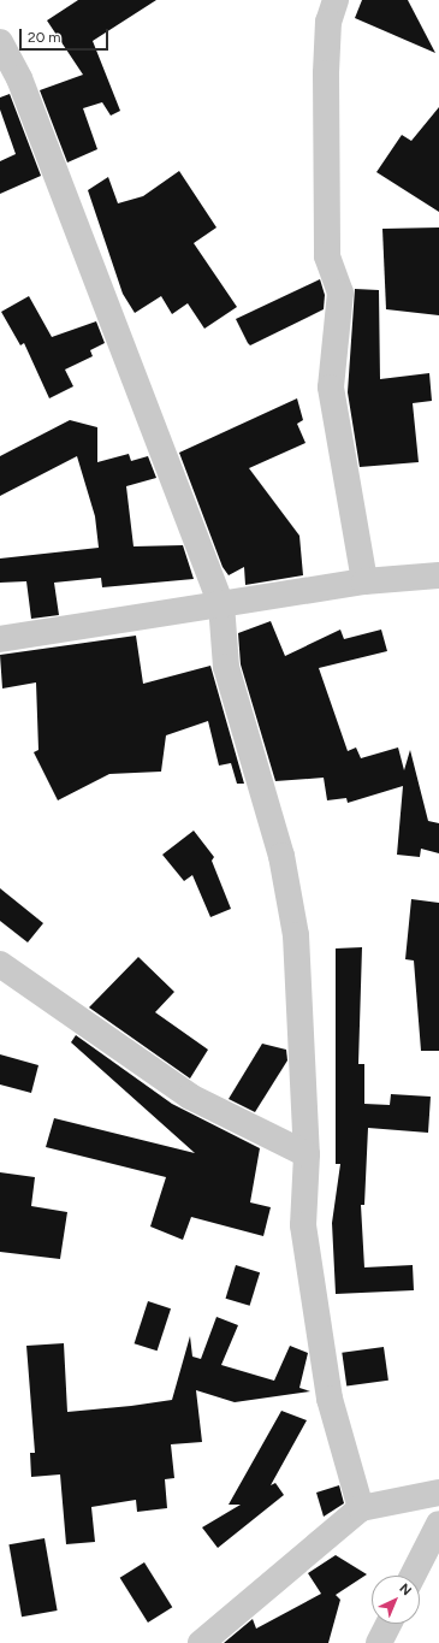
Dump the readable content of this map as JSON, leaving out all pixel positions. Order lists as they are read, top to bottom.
{
  "scale_bar": "20 m",
  "north": "top right"
}
